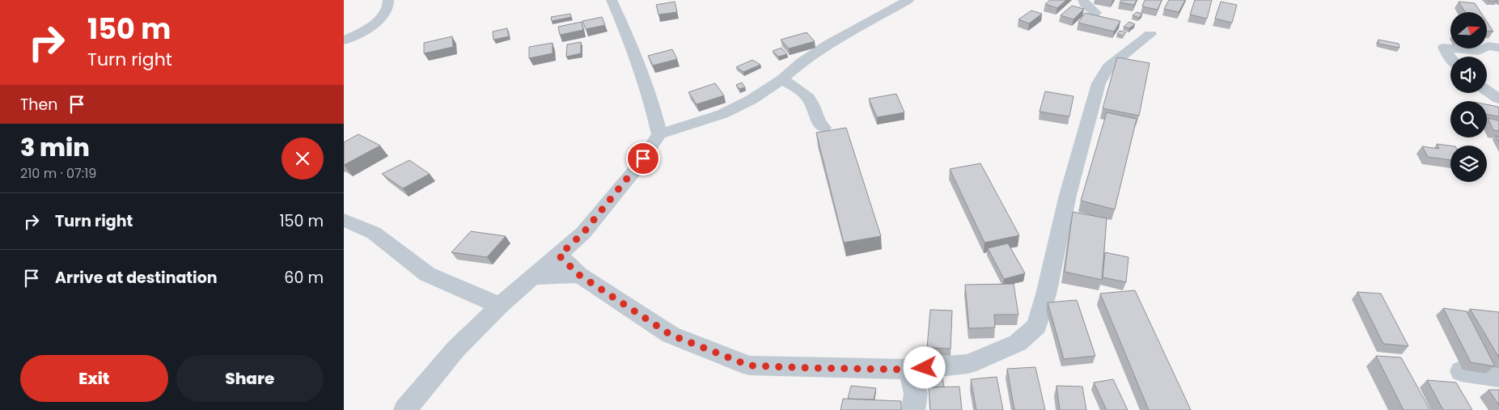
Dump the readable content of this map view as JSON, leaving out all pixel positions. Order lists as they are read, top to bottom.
{
  "north": "right",
  "page": {
    "turn": ["150 m", "Turn right"],
    "then": "Then",
    "heading": ["3 min", "210 m · 07:19"],
    "list": [
      {
        "name": "Turn right",
        "value": "150 m"
      },
      {
        "name": "Arrive at destination",
        "value": "60 m"
      }
    ],
    "buttons": ["Exit", "Share"]
  }
}
